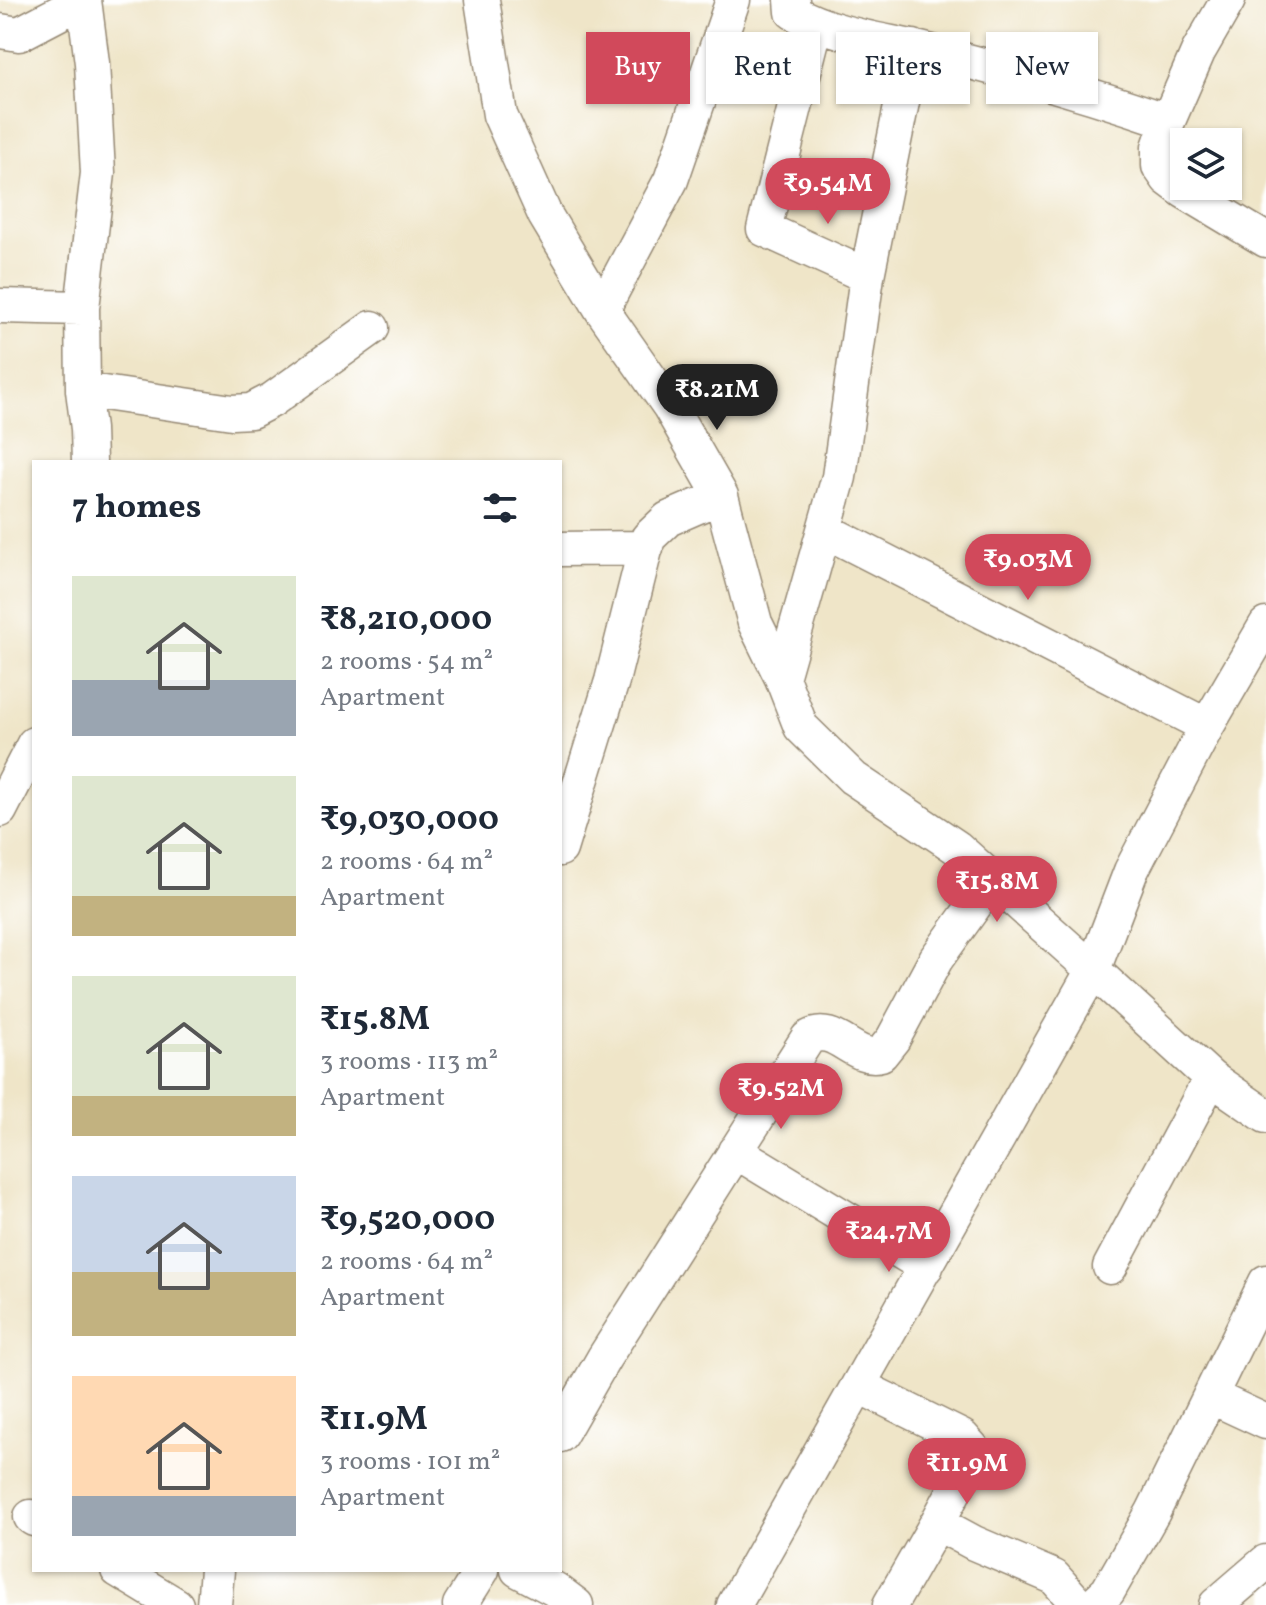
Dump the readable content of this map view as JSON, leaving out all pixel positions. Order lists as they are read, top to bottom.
{
  "page": {
    "chip": [
      "Buy",
      "Rent",
      "Filters",
      "New"
    ],
    "price": [
      "₹9.54M",
      "₹8.21M",
      "₹9.03M",
      "₹15.8M",
      "₹9.52M",
      "₹24.7M",
      "₹11.9M"
    ],
    "heading": "7 homes",
    "list": [
      {
        "name": "₹8,210,000",
        "note": "2 rooms · 54 m² · Apartment"
      },
      {
        "name": "₹9,030,000",
        "note": "2 rooms · 64 m² · Apartment"
      },
      {
        "name": "₹15.8M",
        "note": "3 rooms · 113 m² · Apartment"
      },
      {
        "name": "₹9,520,000",
        "note": "2 rooms · 64 m² · Apartment"
      },
      {
        "name": "₹11.9M",
        "note": "3 rooms · 101 m² · Apartment"
      }
    ]
  }
}
